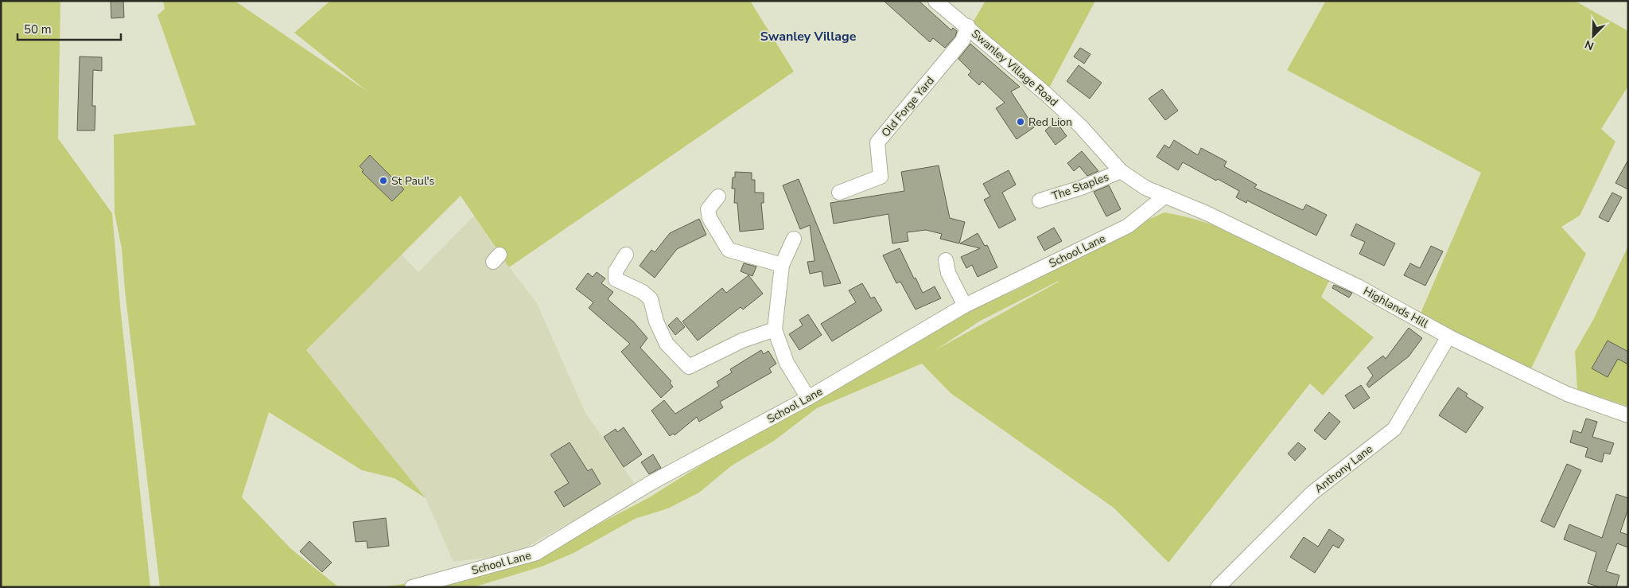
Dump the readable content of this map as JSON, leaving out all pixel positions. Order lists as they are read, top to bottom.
{
  "streets": {
    "street": [
      "Swanley Village Road",
      "Old Forge Yard",
      "The Staples",
      "School Lane",
      "Highlands Hill",
      "Anthony Lane"
    ]
  },
  "crossings": [
    ["Swanley Village Road", "Old Forge Yard"],
    ["Swanley Village Road", "The Staples"],
    ["Swanley Village Road", "School Lane"],
    ["Swanley Village Road", "Highlands Hill"],
    ["School Lane", "Highlands Hill"],
    ["Highlands Hill", "Anthony Lane"]
  ],
  "districts": ["Swanley Village"],
  "places": ["Red Lion", "St Paul's"],
  "scale_bar": "50 m",
  "north": "bottom left"
}
